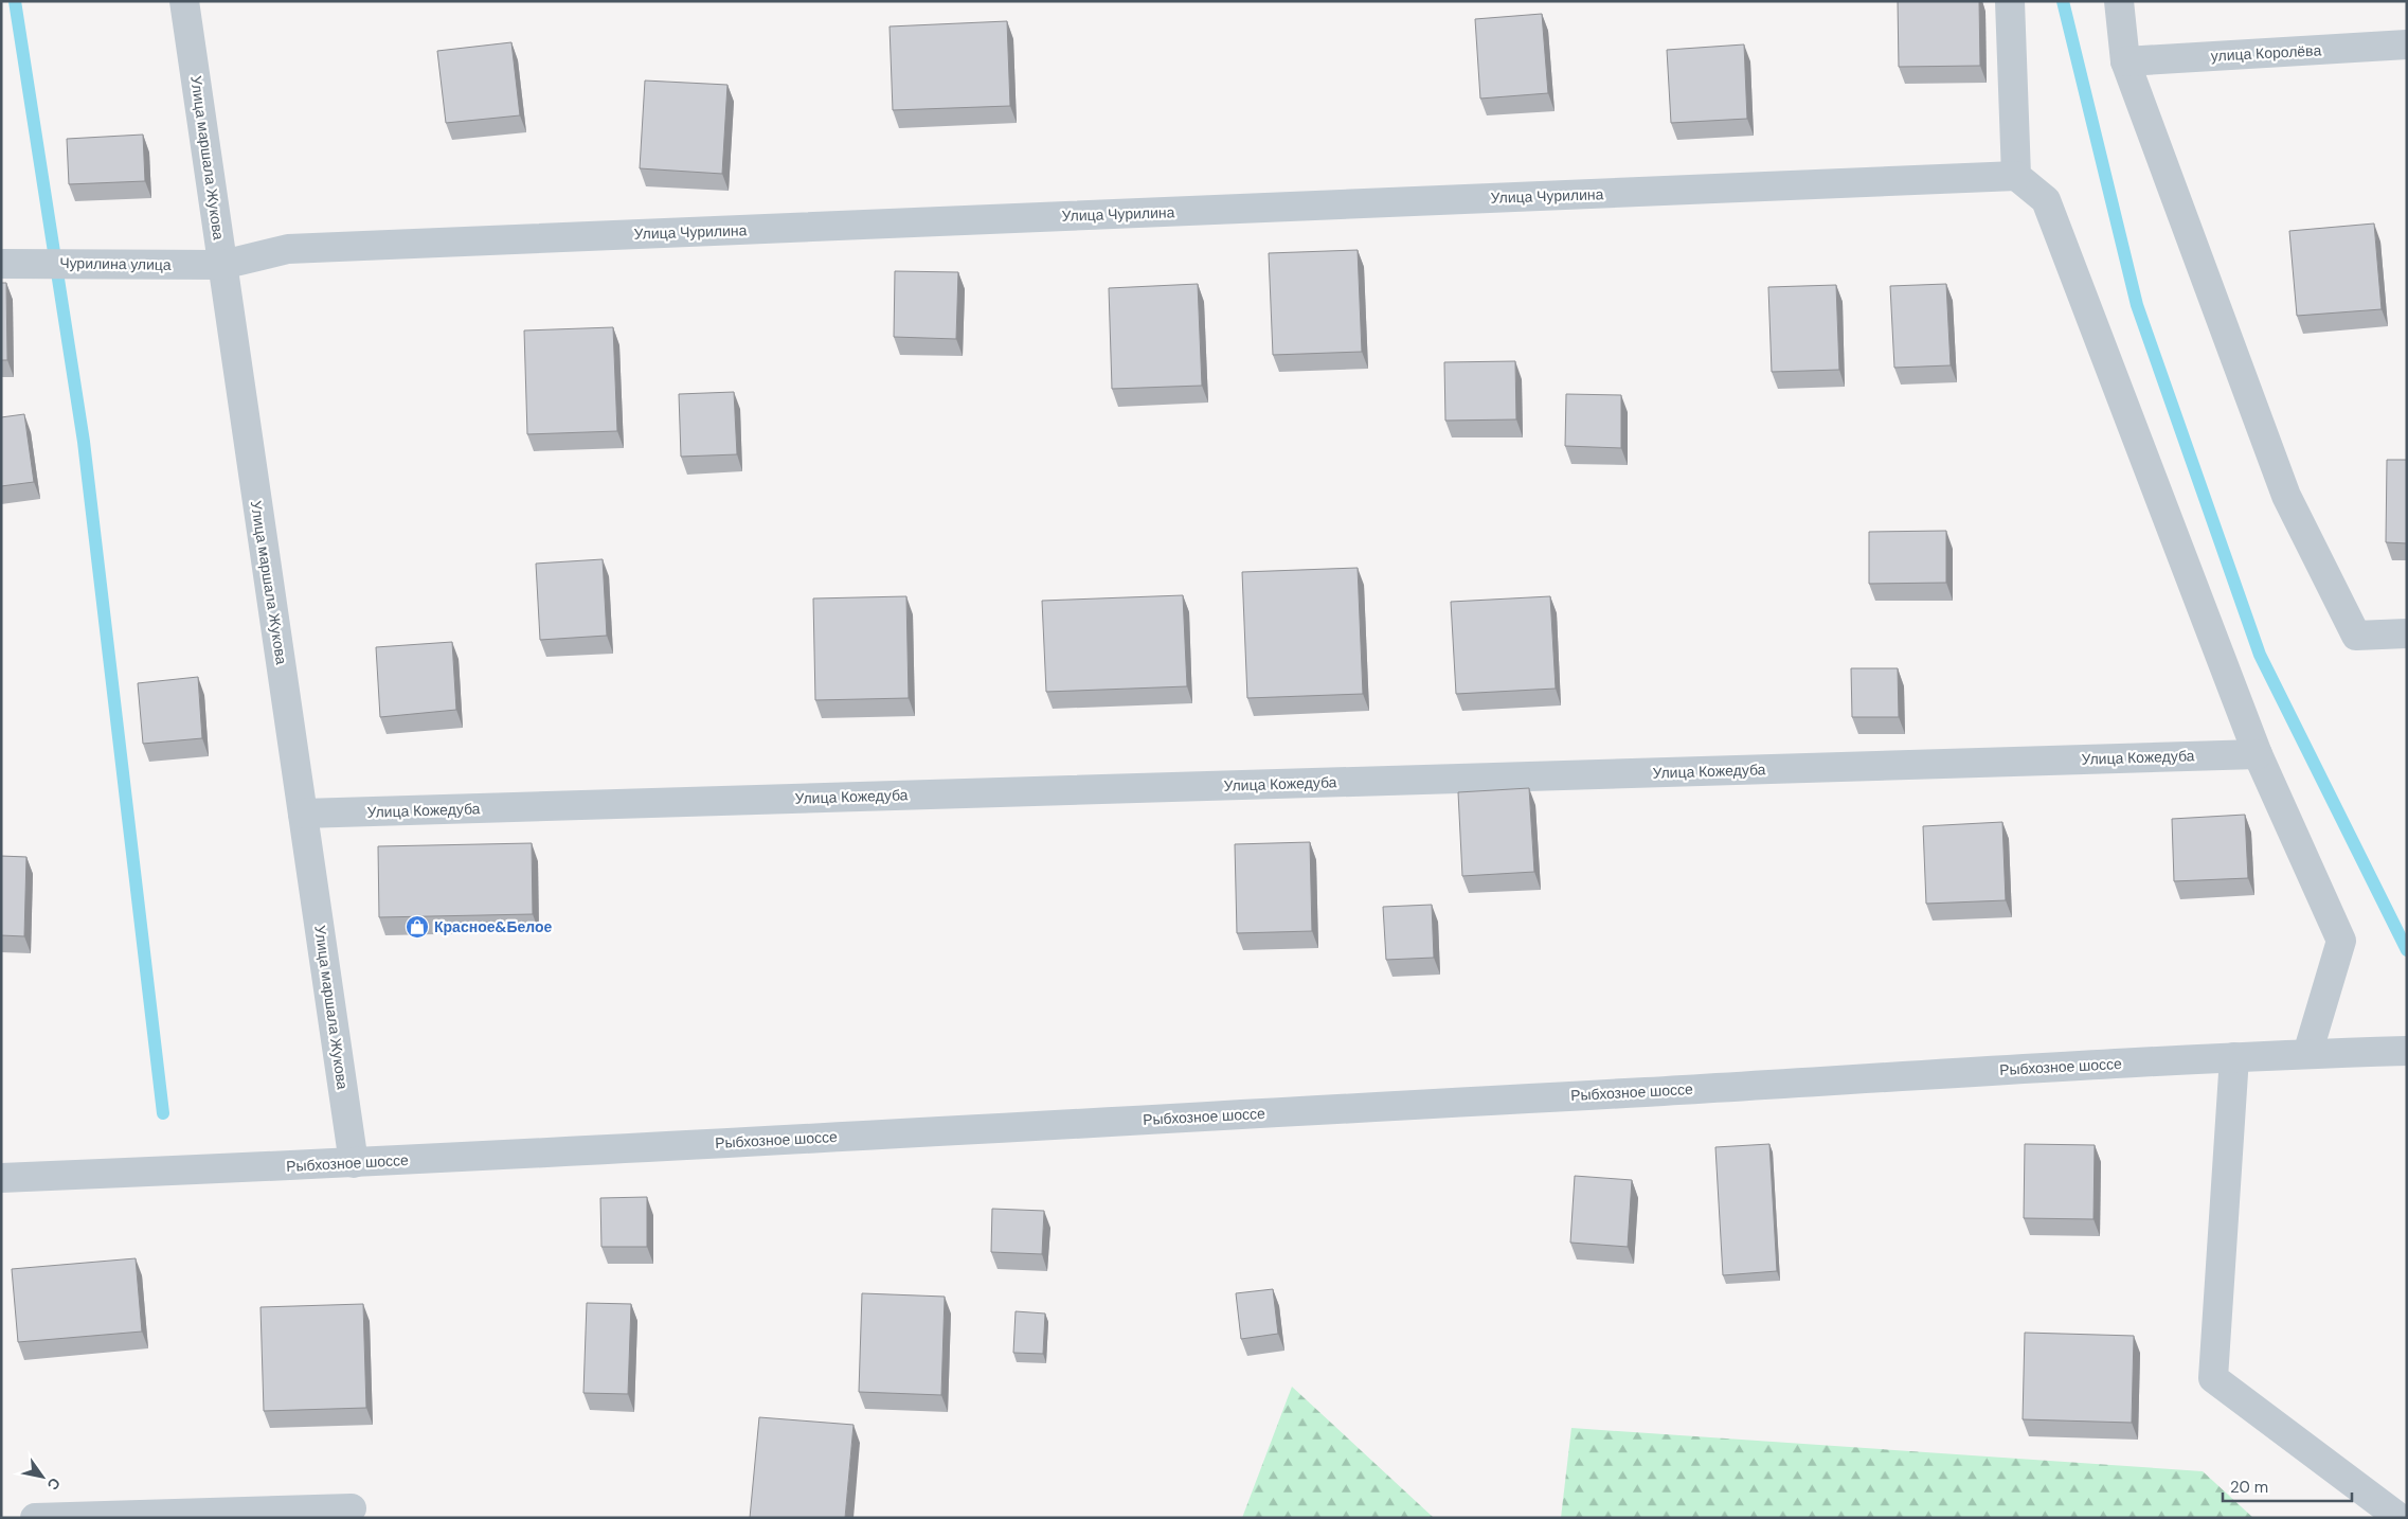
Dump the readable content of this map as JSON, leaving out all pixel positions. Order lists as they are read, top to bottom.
{
  "streets": {
    "street": [
      "улица Королёва",
      "Улица маршала Жукова",
      "Улица Чурилина",
      "Чурилина улица",
      "Улица Кожедуба",
      "Рыбхозное шоссе"
    ]
  },
  "crossings": [
    ["Улица маршала Жукова", "Улица Чурилина"],
    ["Улица маршала Жукова", "Чурилина улица"],
    ["Улица маршала Жукова", "Улица Кожедуба"],
    ["Улица маршала Жукова", "Рыбхозное шоссе"],
    ["Улица Чурилина", "Чурилина улица"]
  ],
  "places": {
    "shop": ["Красное&Белое"]
  },
  "scale_bar": "20 m",
  "north": "bottom right"
}
